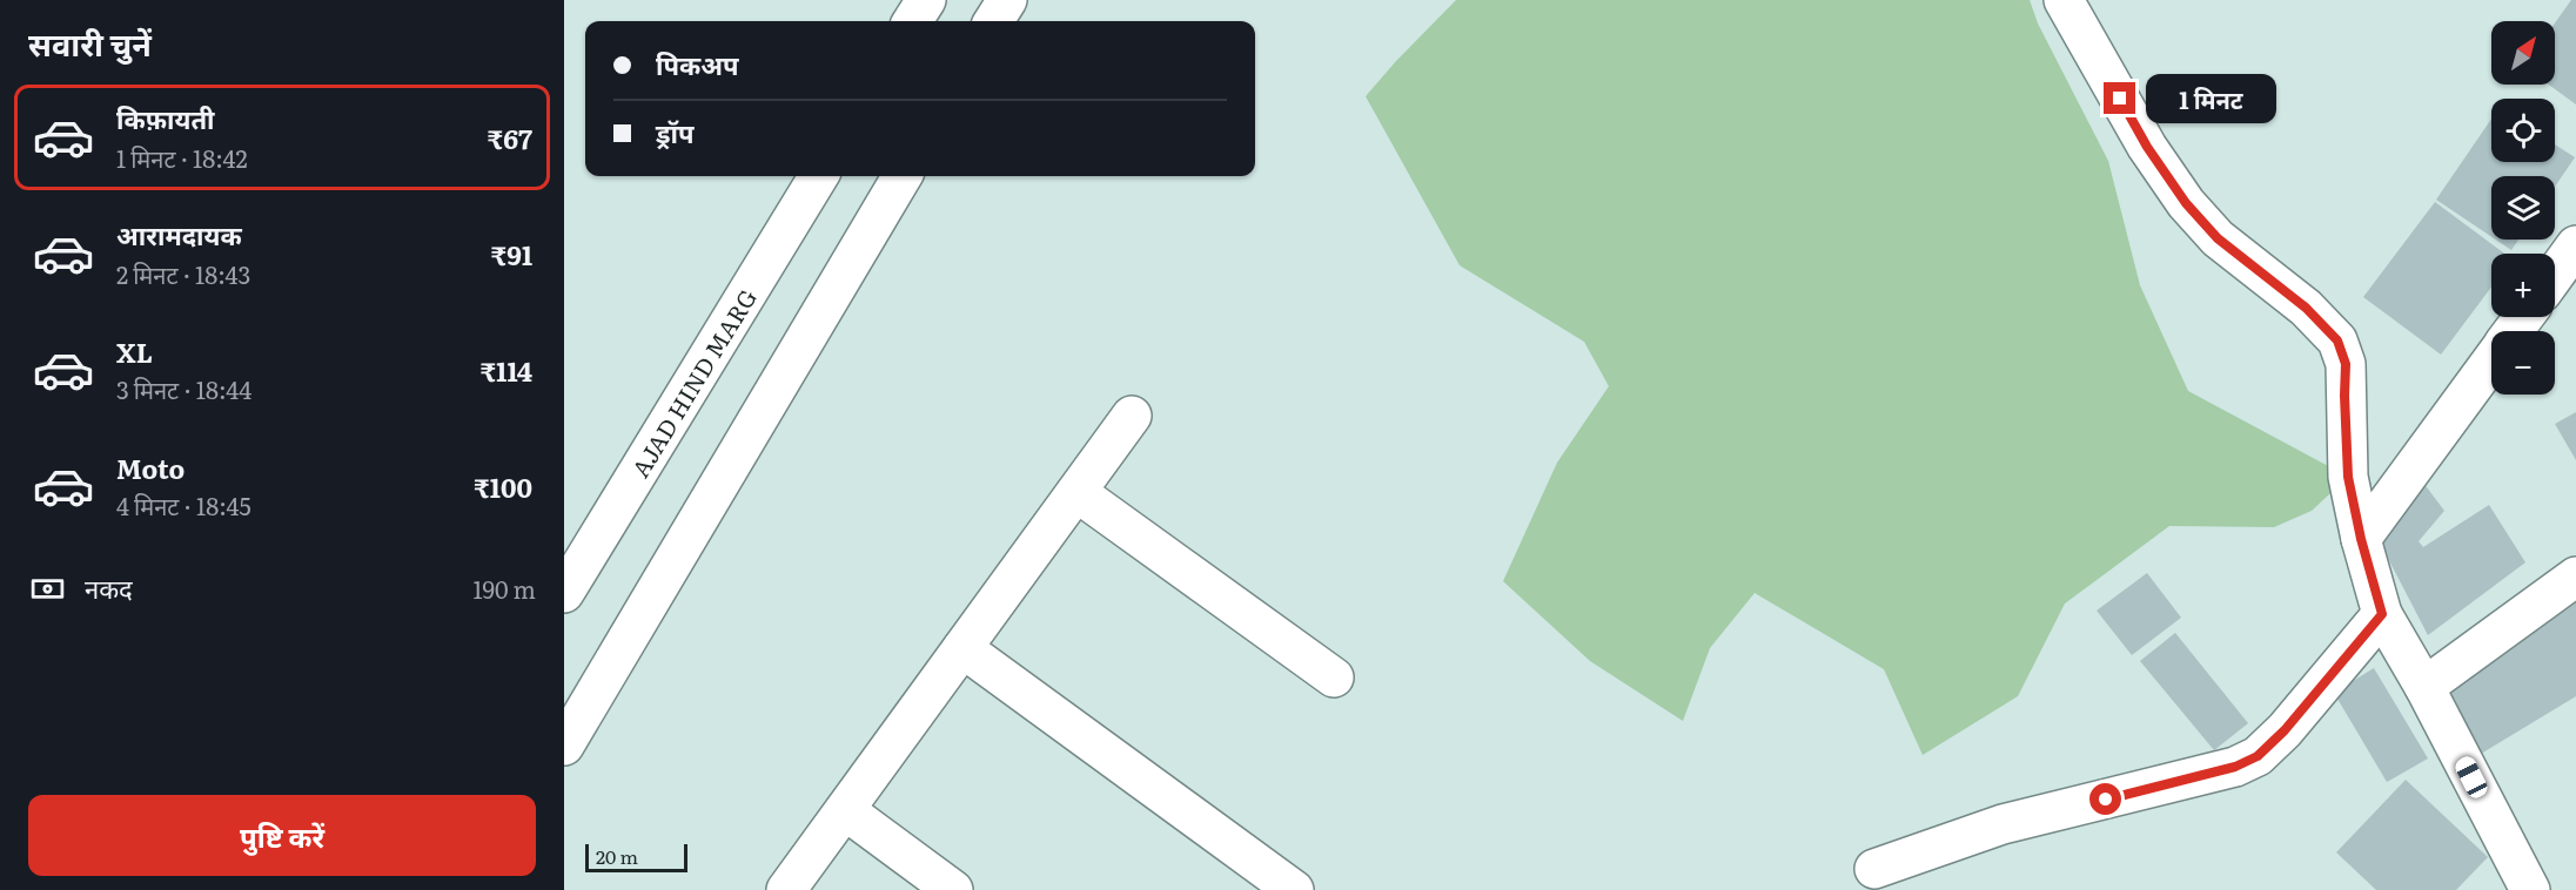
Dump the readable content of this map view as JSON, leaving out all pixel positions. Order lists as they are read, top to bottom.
{
  "streets": {
    "street": ["AJAD HIND MARG"]
  },
  "scale_bar": "20 m",
  "north": "top right",
  "page": {
    "heading": "सवारी चुनें",
    "map_buttons": ["+", "−"],
    "banner": ["पिकअप", "ड्रॉप"],
    "bubble": "1 मिनट",
    "list": [
      {
        "name": "किफ़ायती",
        "note": "1 मिनट · 18:42",
        "value": "₹67"
      },
      {
        "name": "आरामदायक",
        "note": "2 मिनट · 18:43",
        "value": "₹91"
      },
      {
        "name": "XL",
        "note": "3 मिनट · 18:44",
        "value": "₹114"
      },
      {
        "name": "Moto",
        "note": "4 मिनट · 18:45",
        "value": "₹100"
      }
    ],
    "pay": ["नकद", "190 m"],
    "buttons": "पुष्टि करें",
    "scale": "20 m"
  }
}
